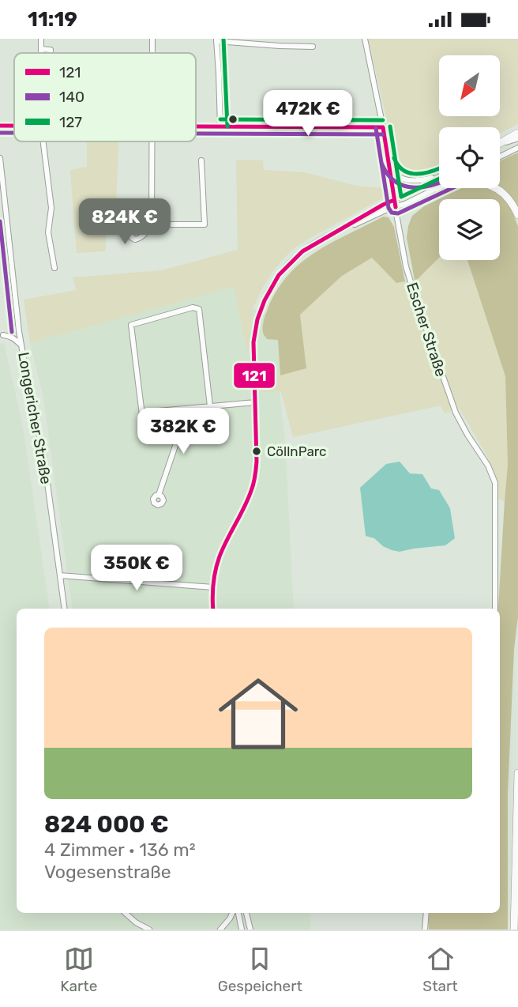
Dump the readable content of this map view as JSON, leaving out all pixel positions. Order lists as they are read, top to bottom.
{
  "streets": {
    "street": ["Escher Straße", "Longericher Straße"]
  },
  "places": ["CöllnParc"],
  "lines": ["transit line 127", "transit line 121", "transit line 140"],
  "legend": ["121", "140", "127"],
  "north": "bottom left",
  "page": {
    "status": "11:19",
    "price": [
      "472K €",
      "824K €",
      "382K €",
      "350K €"
    ],
    "list": [
      {
        "name": "824 000 €",
        "note": "4 Zimmer · 136 m² · Vogesenstraße"
      }
    ],
    "tabs": ["Karte", "Gespeichert", "Start"]
  }
}
